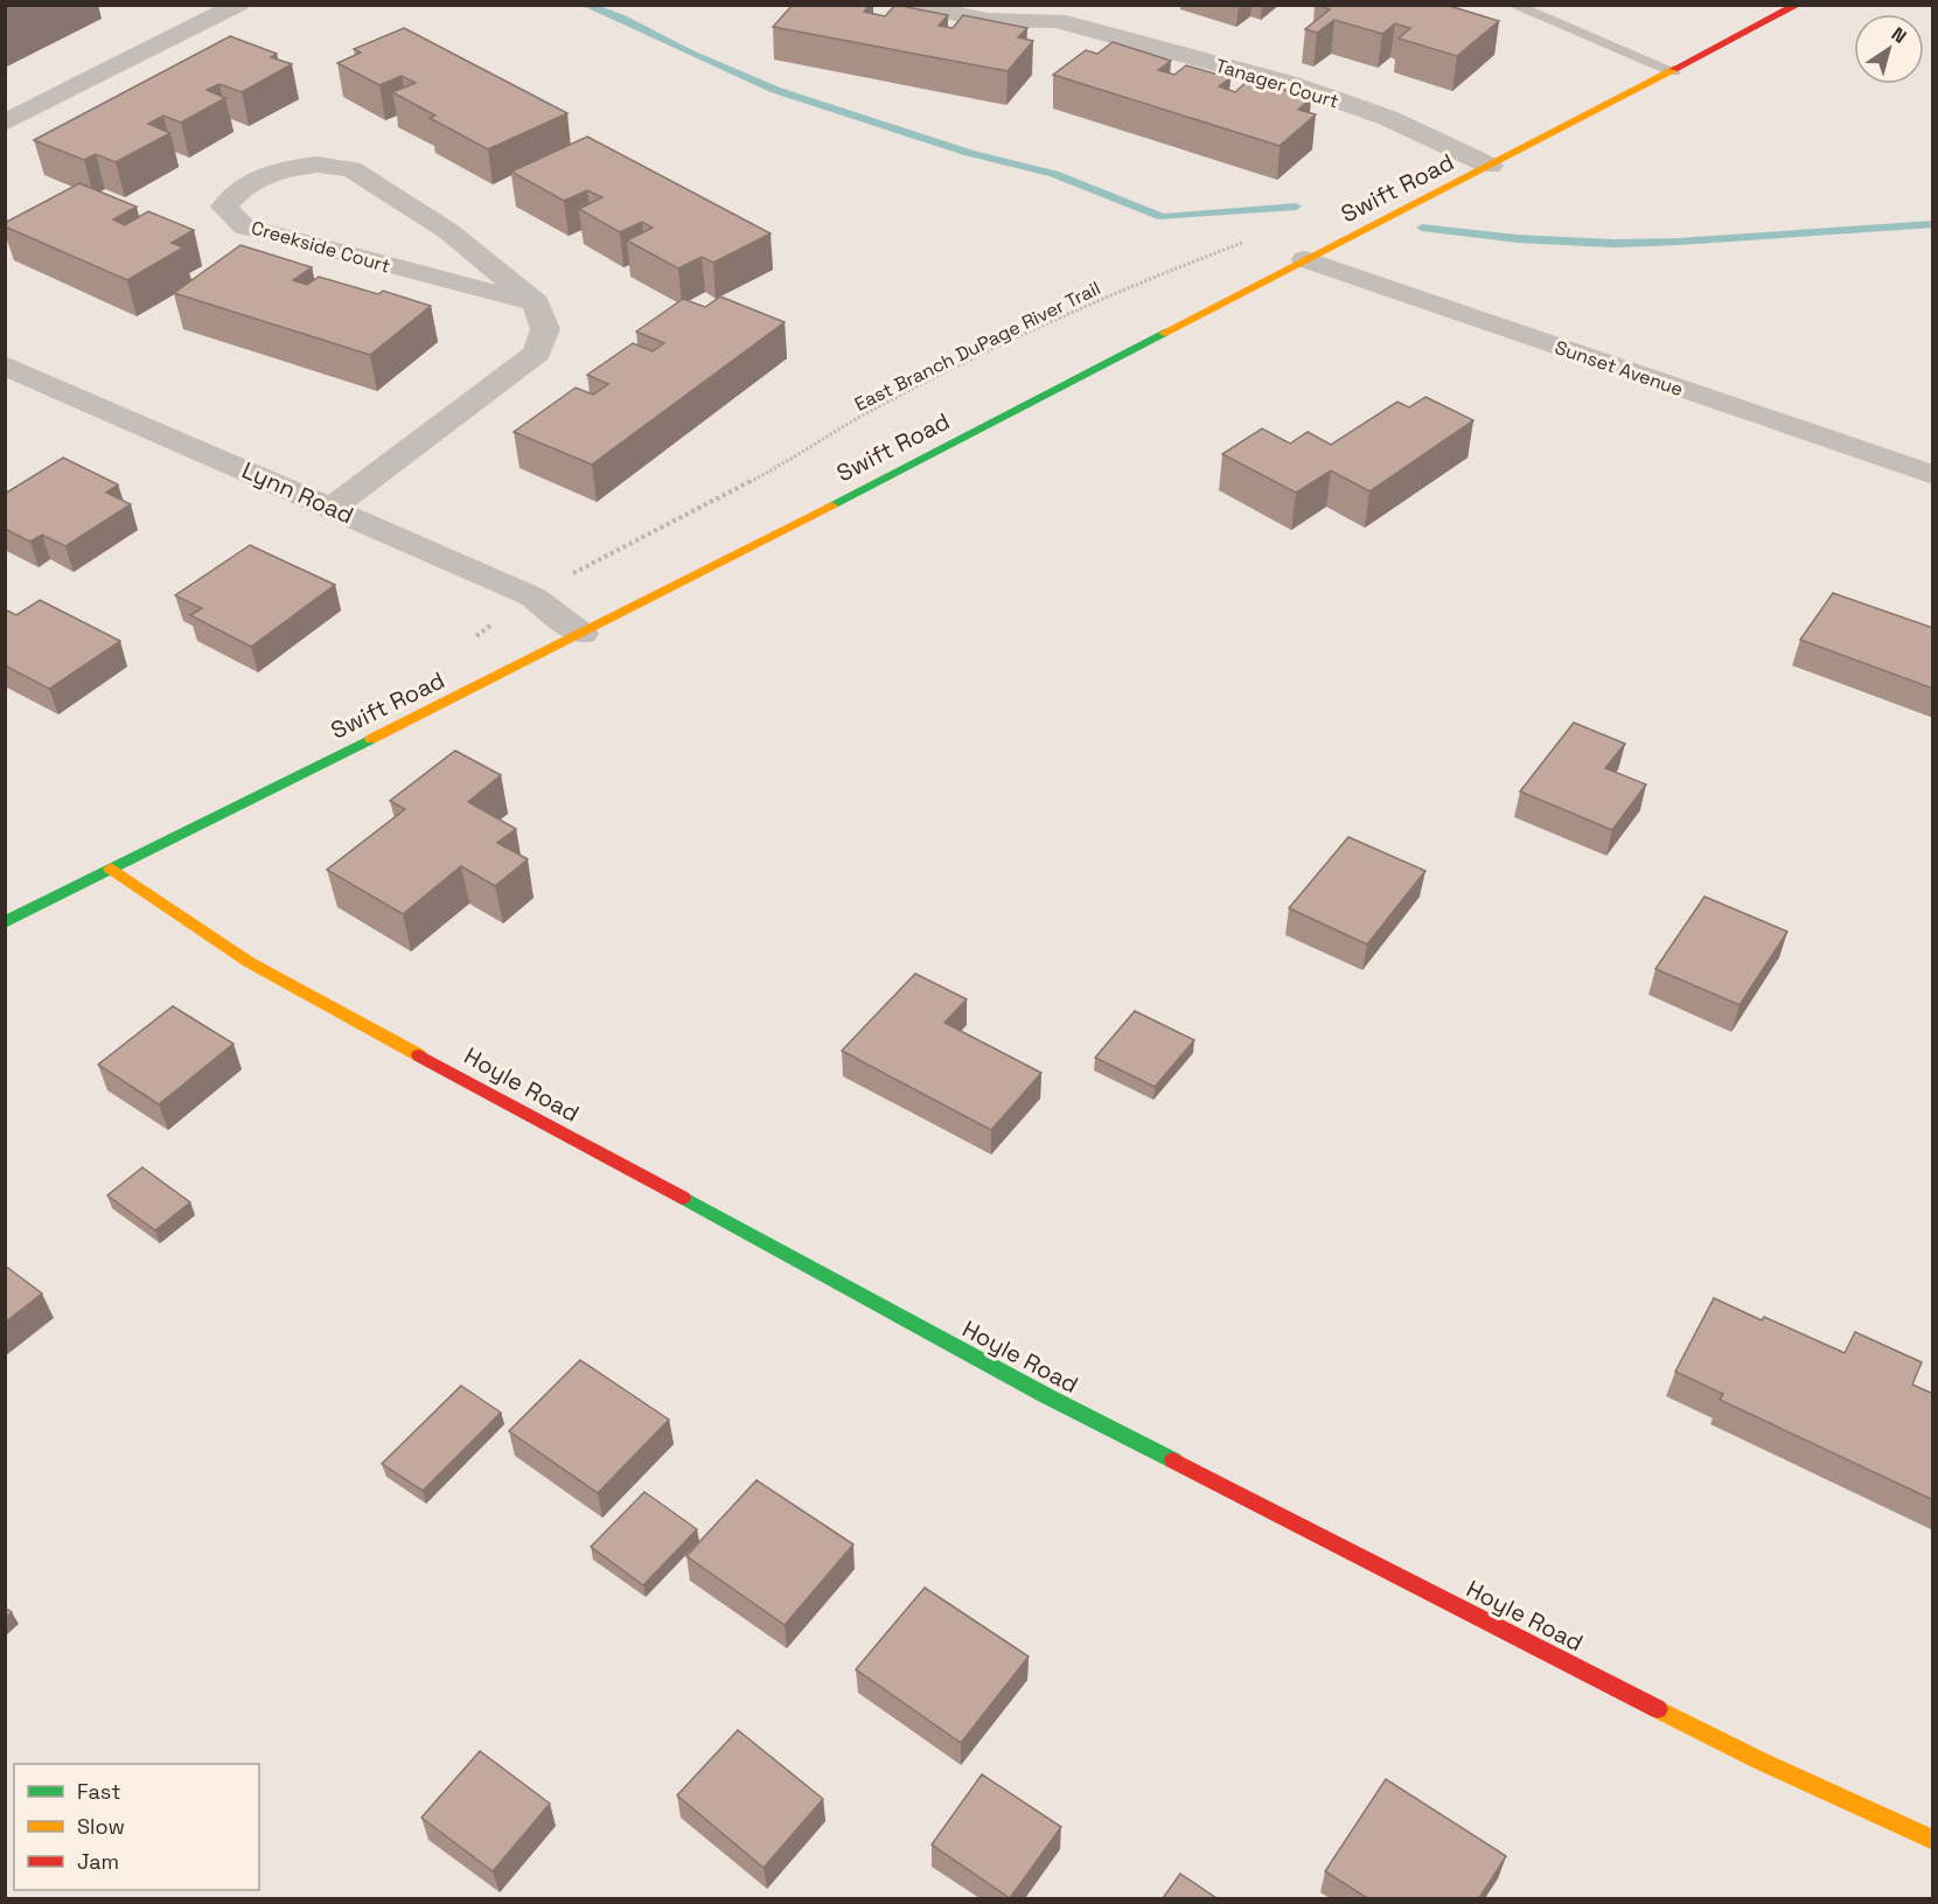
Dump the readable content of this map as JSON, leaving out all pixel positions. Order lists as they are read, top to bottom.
{
  "streets": {
    "street": [
      "Tanager Court",
      "Swift Road",
      "Creekside Court",
      "Sunset Avenue",
      "Lynn Road",
      "Hoyle Road"
    ],
    "path": ["East Branch DuPage River Trail"]
  },
  "crossings": [
    ["Tanager Court", "Swift Road"],
    ["Swift Road", "Sunset Avenue"],
    ["Swift Road", "Lynn Road"],
    ["Swift Road", "Hoyle Road"]
  ],
  "legend": ["Fast", "Slow", "Jam"],
  "north": "top right"
}
